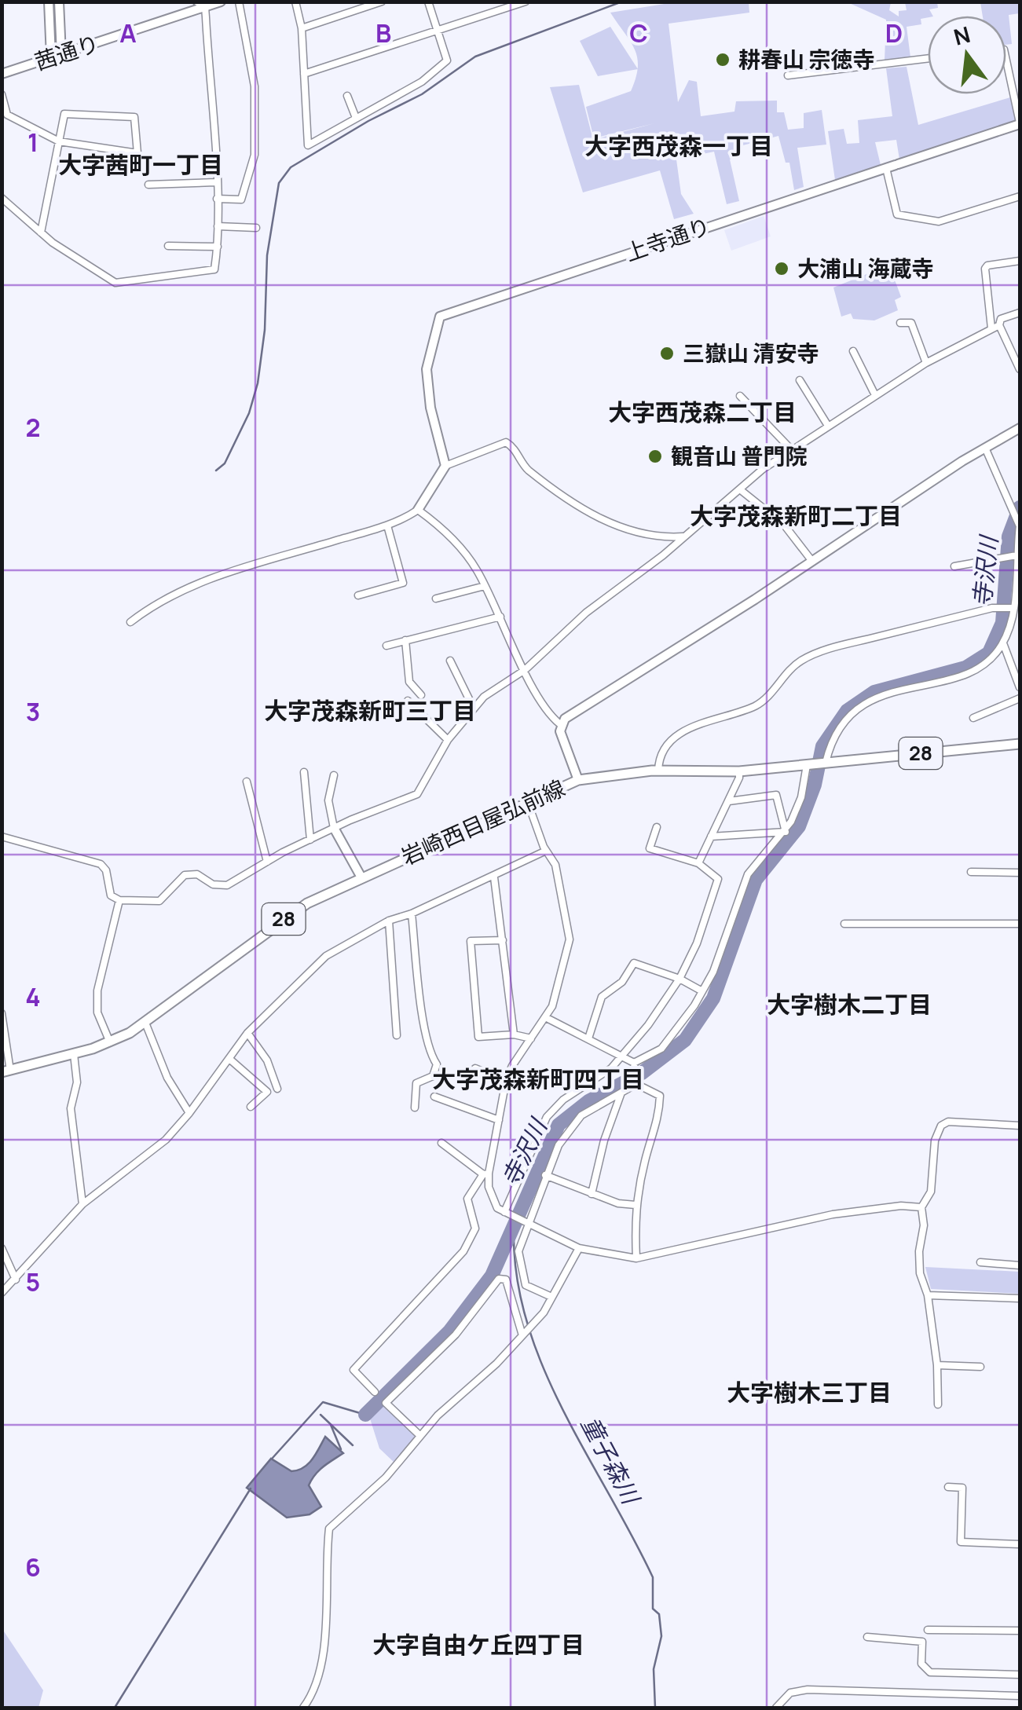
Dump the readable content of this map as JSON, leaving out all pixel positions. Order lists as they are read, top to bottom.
{
  "streets": {
    "main road": ["28", "岩崎西目屋弘前線"],
    "street": ["茜通り", "上寺通り"]
  },
  "districts": [
    "大字西茂森一丁目",
    "大字茜町一丁目",
    "大字西茂森二丁目",
    "大字茂森新町二丁目",
    "大字茂森新町三丁目",
    "大字樹木二丁目",
    "大字茂森新町四丁目",
    "大字樹木三丁目",
    "大字自由ケ丘四丁目"
  ],
  "water": ["寺沢川", "童子森川"],
  "places": [
    "耕春山 宗徳寺",
    "大浦山 海蔵寺",
    "三嶽山 清安寺",
    "観音山 普門院"
  ],
  "north": "top",
  "grid": {
    "columns": [
      "A",
      "B",
      "C",
      "D"
    ],
    "rows": [
      "1",
      "2",
      "3",
      "4",
      "5",
      "6"
    ]
  }
}
